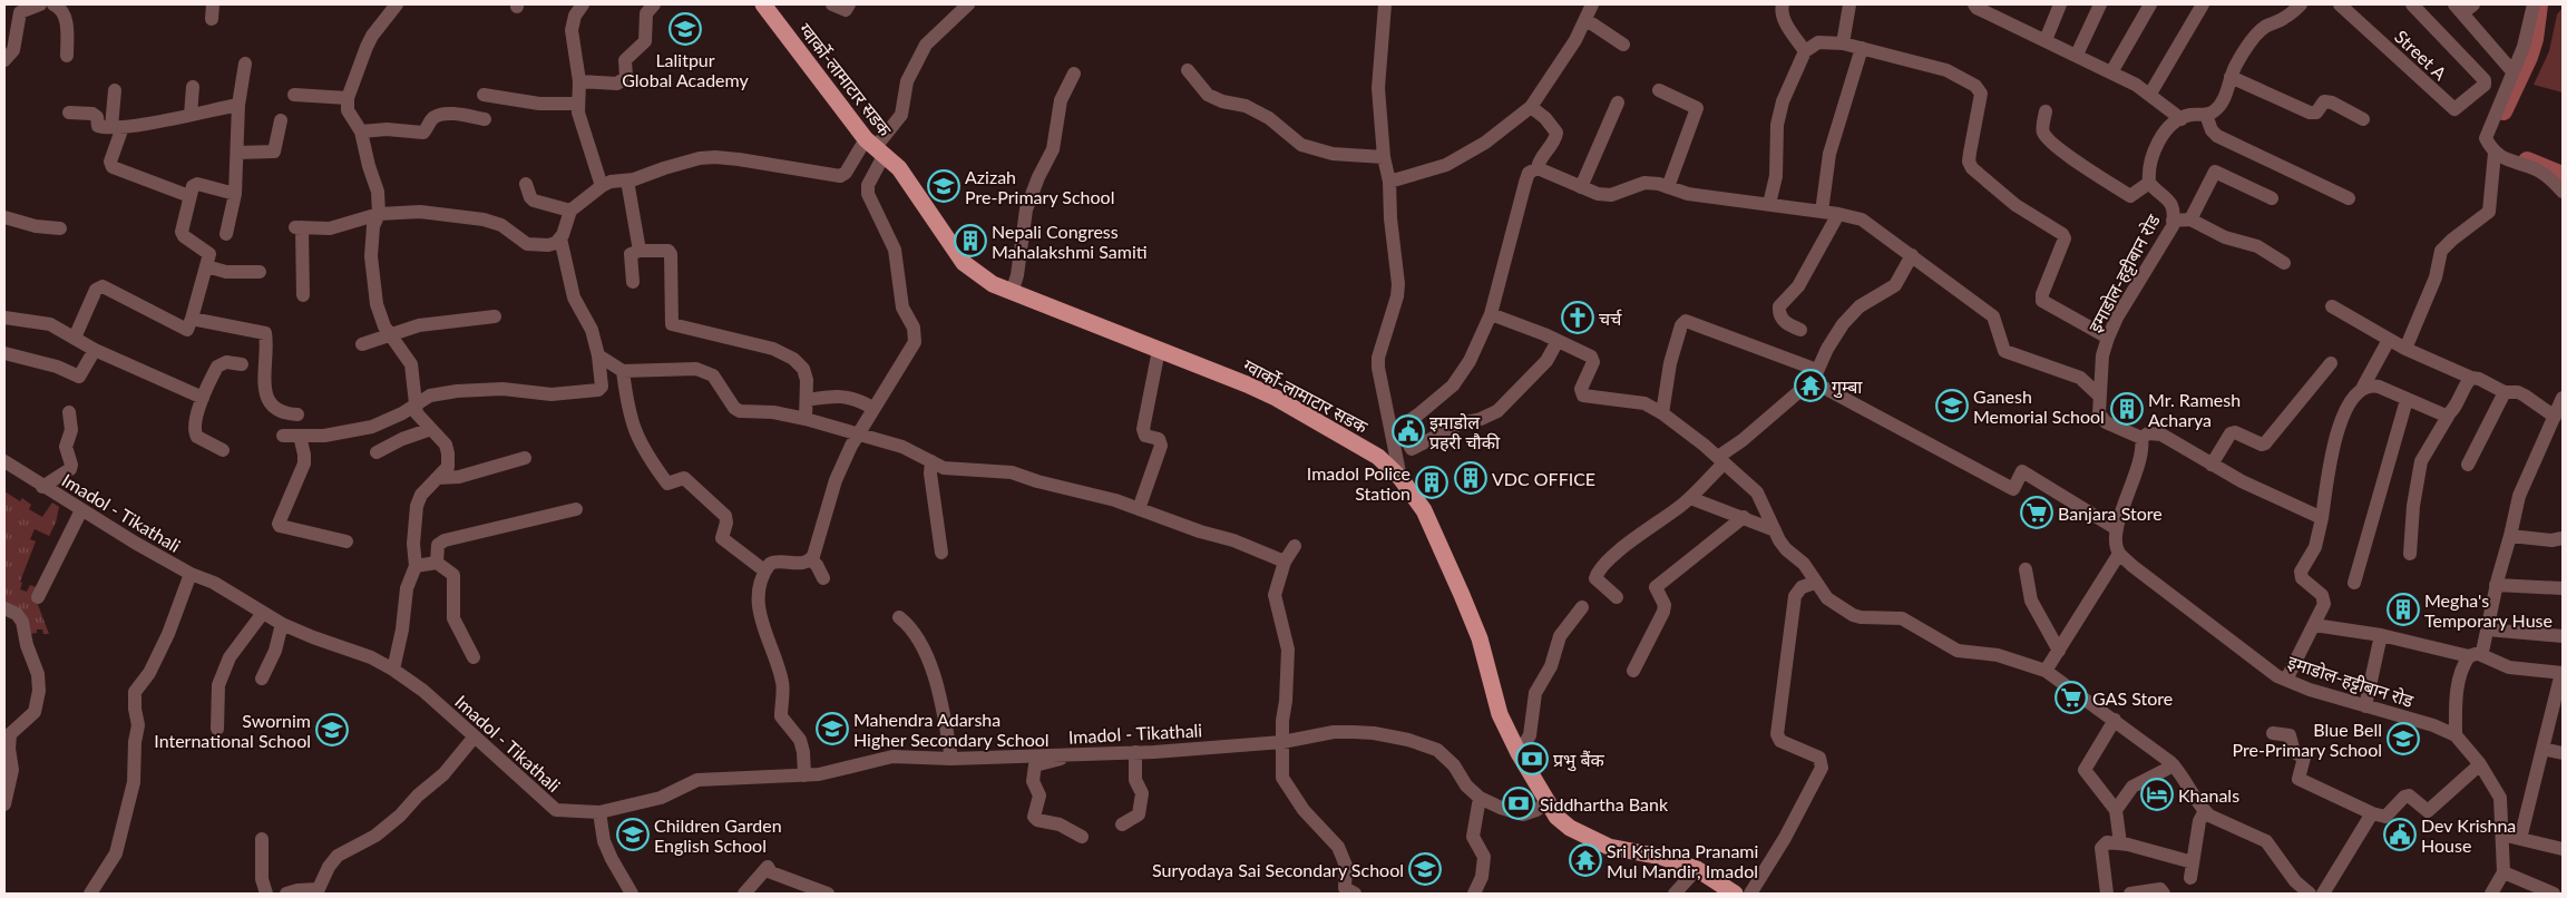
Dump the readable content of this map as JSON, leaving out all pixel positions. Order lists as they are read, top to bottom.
{
  "streets": {
    "main road": ["ग्वार्को-लामाटार सडक"],
    "street": ["Street A", "इमाडोल-हट्टीबान रोड", "Imadol - Tikathali"]
  },
  "crossings": [
    ["ग्वार्को-लामाटार सडक", "Imadol - Tikathali"]
  ],
  "places": {
    "school or university": [
      "Lalitpur Global Academy",
      "Azizah Pre-Primary School",
      "Ganesh Memorial School",
      "Mahendra Adarsha Higher Secondary School",
      "Swornim International School",
      "Blue Bell Pre-Primary School",
      "Children Garden English School",
      "Suryodaya Sai Secondary School"
    ],
    "building": [
      "Nepali Congress Mahalakshmi Samiti",
      "Mr. Ramesh Acharya",
      "VDC OFFICE",
      "Imadol Police Station",
      "Megha's Temporary Huse"
    ],
    "church": ["चर्च"],
    "temple": ["गुम्बा", "Sri Krishna Pranami Mul Mandir, Imadol"],
    "public building": ["इमाडोल प्रहरी चौकी", "Dev Krishna House"],
    "supermarket": ["Banjara Store", "GAS Store"],
    "bank": ["प्रभु बैंक", "Siddhartha Bank"],
    "hotel": ["Khanals"]
  }
}
